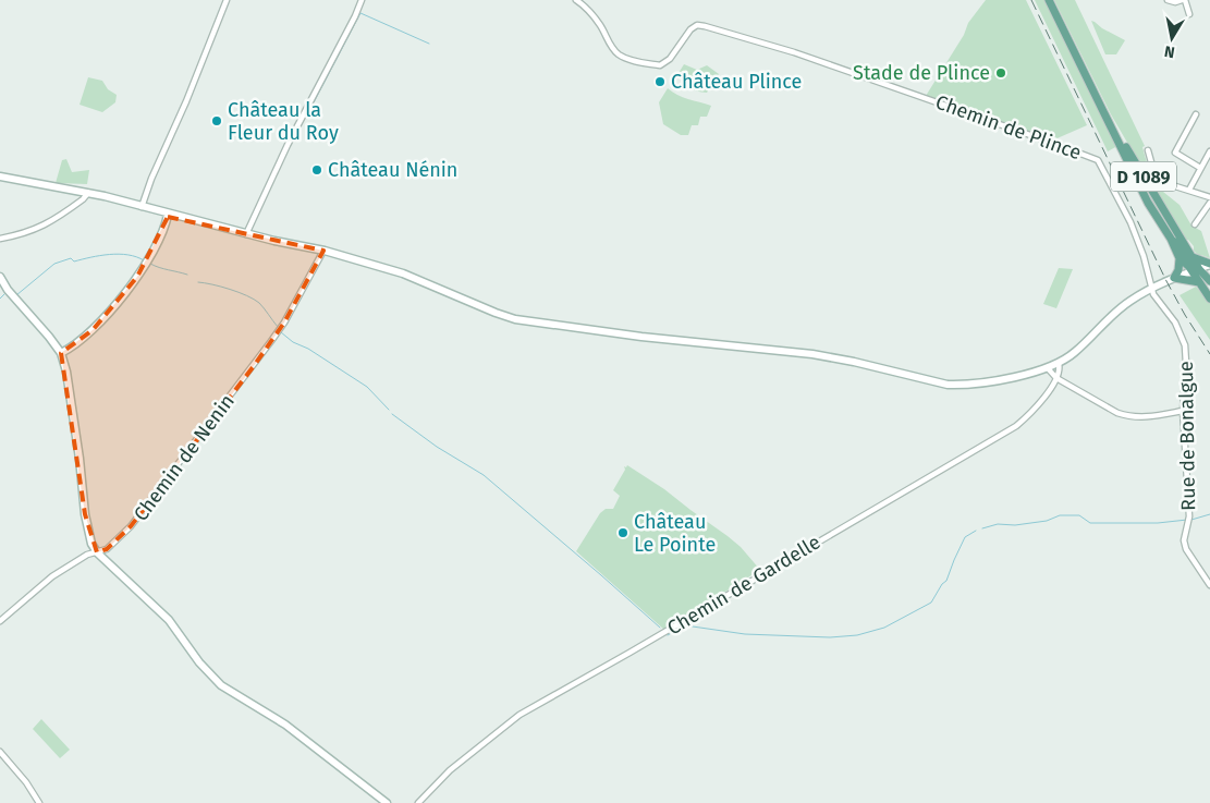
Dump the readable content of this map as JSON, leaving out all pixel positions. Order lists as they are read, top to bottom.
{
  "streets": {
    "main road": ["D 1089"],
    "street": [
      "Chemin de Plince",
      "Rue de Bonalgue",
      "Chemin de Nenin",
      "Chemin de Gardelle"
    ]
  },
  "crossings": [
    ["Chemin de Plince", "Rue de Bonalgue"]
  ],
  "places": [
    "Stade de Plince",
    "Château Plince",
    "Château la Fleur du Roy",
    "Château Nénin",
    "Château Le Pointe"
  ],
  "north": "bottom"
}
